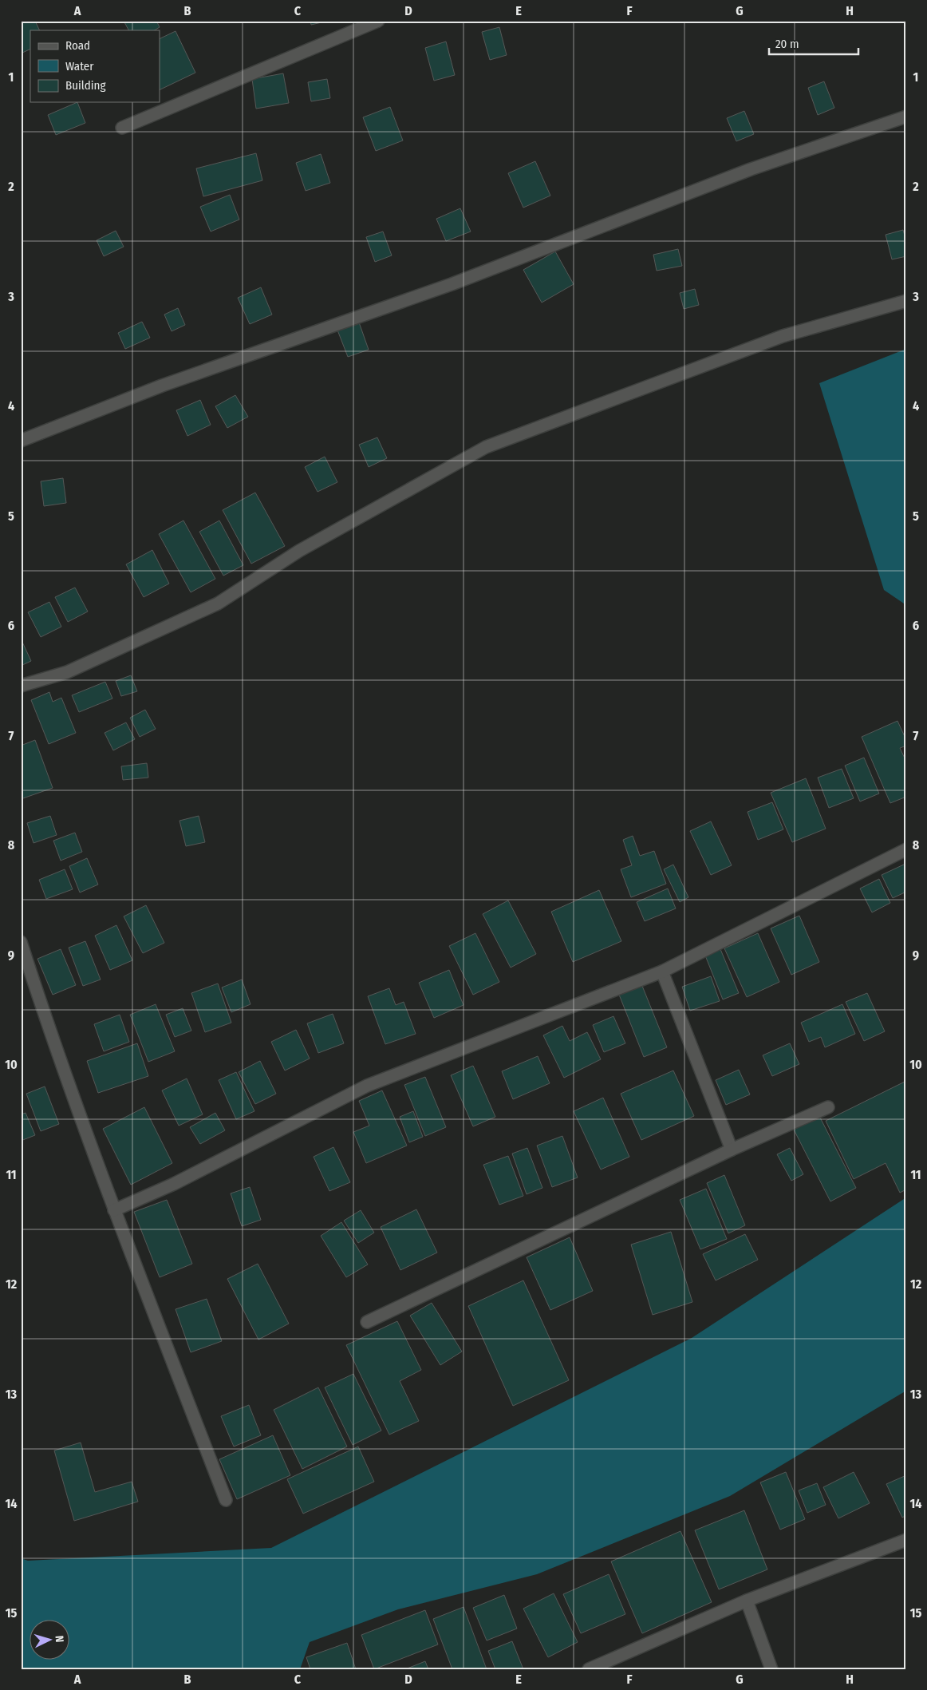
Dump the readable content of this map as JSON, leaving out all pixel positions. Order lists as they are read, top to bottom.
{
  "legend": ["Road", "Water", "Building"],
  "scale_bar": "20 m",
  "north": "right",
  "grid": {
    "columns": [
      "A",
      "B",
      "C",
      "D",
      "E",
      "F",
      "G",
      "H"
    ],
    "rows": [
      "1",
      "2",
      "3",
      "4",
      "5",
      "6",
      "7",
      "8",
      "9",
      "10",
      "11",
      "12",
      "13",
      "14",
      "15"
    ]
  }
}
